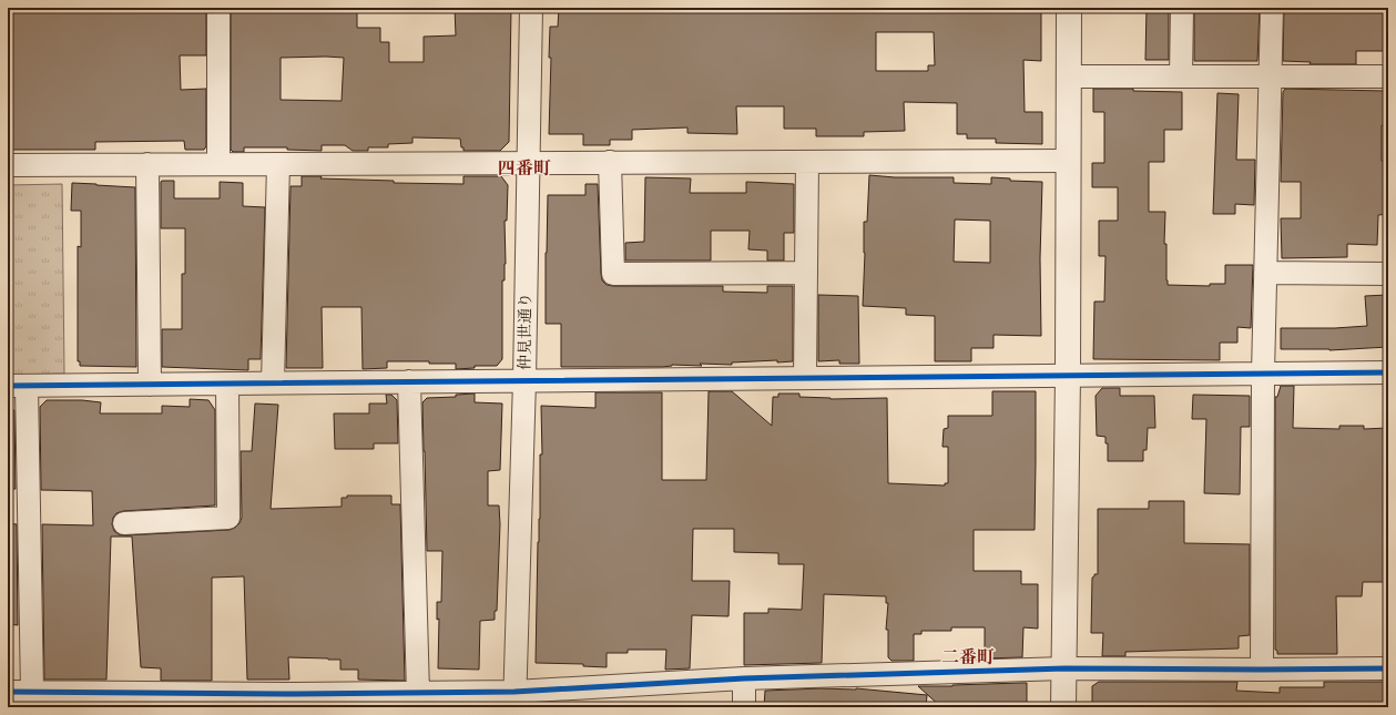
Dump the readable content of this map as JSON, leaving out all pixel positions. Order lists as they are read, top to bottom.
{
  "streets": {
    "street": ["仲見世通り"]
  },
  "districts": ["四番町", "二番町"]
}
